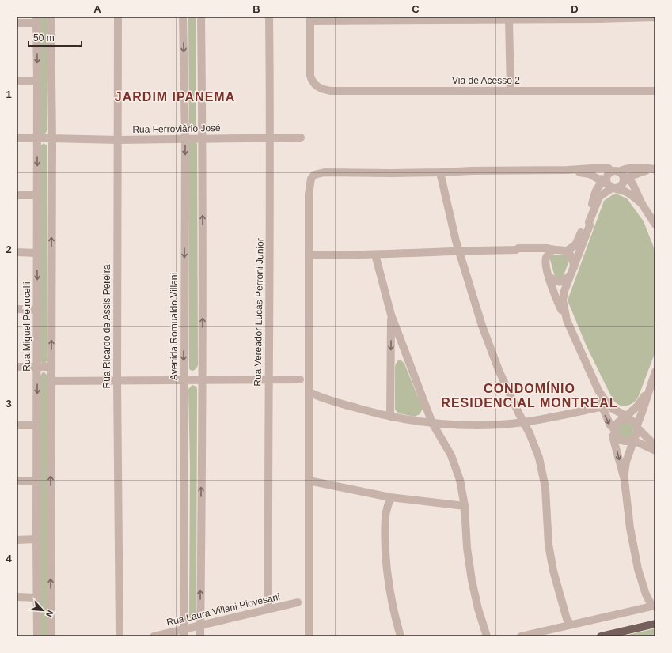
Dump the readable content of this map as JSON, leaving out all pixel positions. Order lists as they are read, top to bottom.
{
  "streets": {
    "street": [
      "Via de Acesso 2",
      "Rua Ferroviário José",
      "Rua Vereador Lucas Perroni Junior",
      "Rua Miguel Petrucelli",
      "Rua Ricardo de Assis Pereira",
      "Avenida Romualdo Villani",
      "Rua Laura Villani Piovesani"
    ]
  },
  "crossings": [
    ["Rua Ferroviário José", "Rua Vereador Lucas Perroni Junior"],
    ["Rua Ferroviário José", "Rua Miguel Petrucelli"],
    ["Rua Ferroviário José", "Rua Ricardo de Assis Pereira"],
    ["Rua Ferroviário José", "Avenida Romualdo Villani"],
    ["Rua Vereador Lucas Perroni Junior", "Rua Laura Villani Piovesani"],
    ["Avenida Romualdo Villani", "Rua Laura Villani Piovesani"]
  ],
  "districts": ["JARDIM IPANEMA", "CONDOMÍNIO RESIDENCIAL MONTREAL"],
  "scale_bar": "50 m",
  "north": "bottom right",
  "grid": {
    "columns": [
      "A",
      "B",
      "C",
      "D"
    ],
    "rows": [
      "1",
      "2",
      "3",
      "4"
    ]
  }
}
